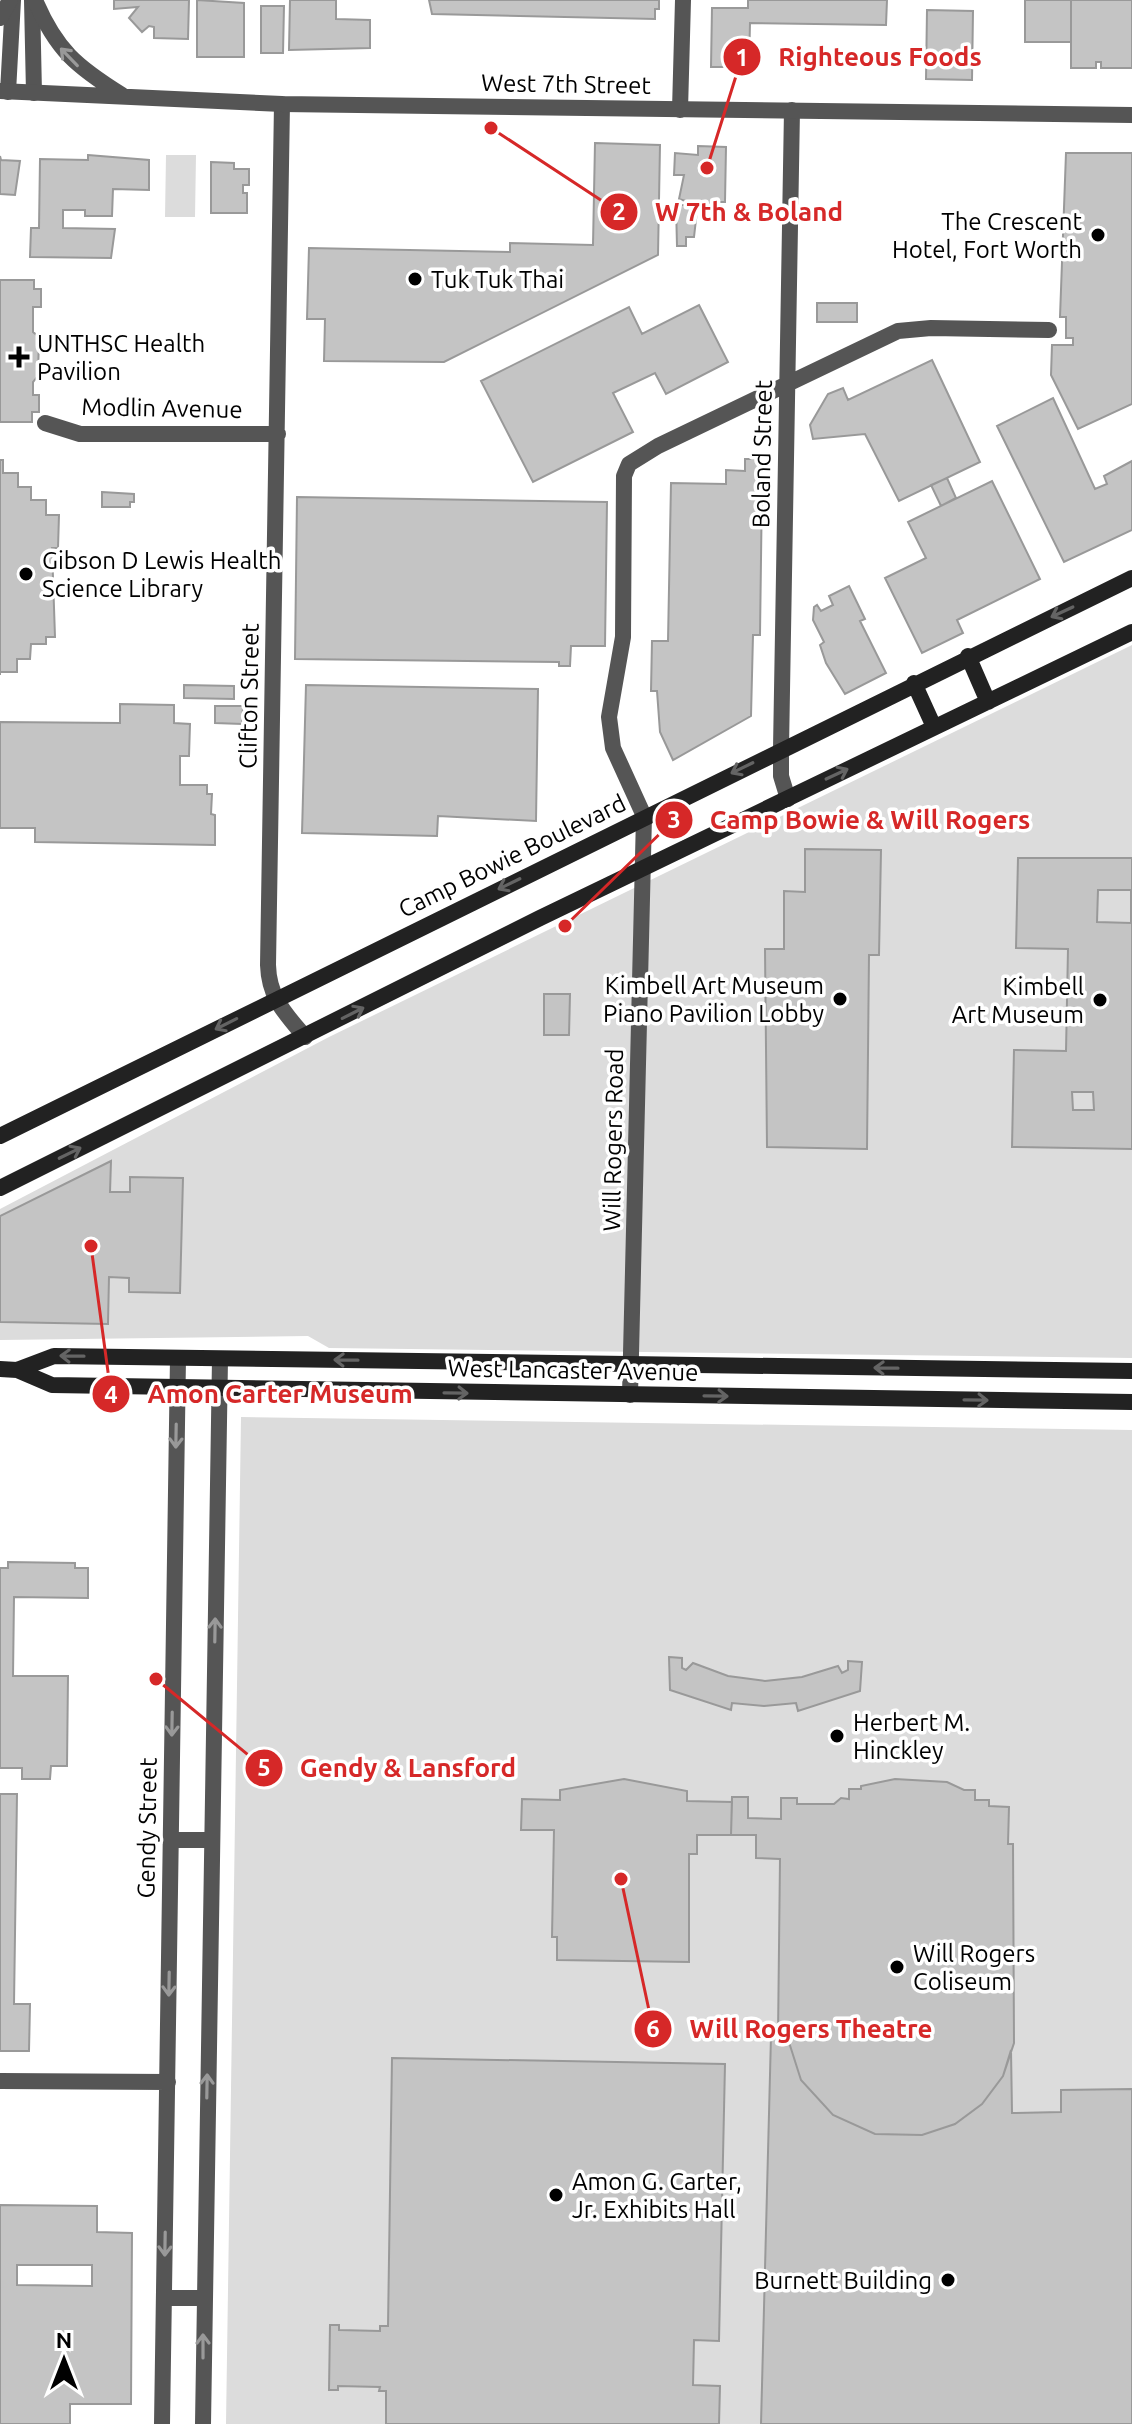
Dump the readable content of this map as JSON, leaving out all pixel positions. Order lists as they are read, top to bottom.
{
  "streets": {
    "main road": ["Camp Bowie Boulevard", "West Lancaster Avenue"],
    "street": [
      "West 7th Street",
      "Modlin Avenue",
      "Boland Street",
      "Clifton Street",
      "Will Rogers Road",
      "Gendy Street"
    ]
  },
  "crossings": [
    ["West 7th Street", "Boland Street"],
    ["West 7th Street", "Clifton Street"],
    ["Modlin Avenue", "Clifton Street"],
    ["Boland Street", "Camp Bowie Boulevard"],
    ["Boland Street", "Will Rogers Road"],
    ["Clifton Street", "Camp Bowie Boulevard"],
    ["Camp Bowie Boulevard", "Will Rogers Road"],
    ["Will Rogers Road", "West Lancaster Avenue"],
    ["West Lancaster Avenue", "Gendy Street"]
  ],
  "places": {
    "other": [
      "W 7th & Boland",
      "Righteous Foods",
      "The Crescent Hotel, Fort Worth",
      "Tuk Tuk Thai",
      "Gibson D Lewis Health Science Library",
      "Camp Bowie & Will Rogers",
      "Kimbell Art Museum Piano Pavilion Lobby",
      "Kimbell Art Museum",
      "Amon Carter Museum",
      "Gendy & Lansford",
      "Herbert M. Hinckley",
      "Will Rogers Theatre",
      "Will Rogers Coliseum",
      "Amon G. Carter, Jr. Exhibits Hall",
      "Burnett Building"
    ],
    "health": ["UNTHSC Health Pavilion"]
  },
  "north": "top"
}
